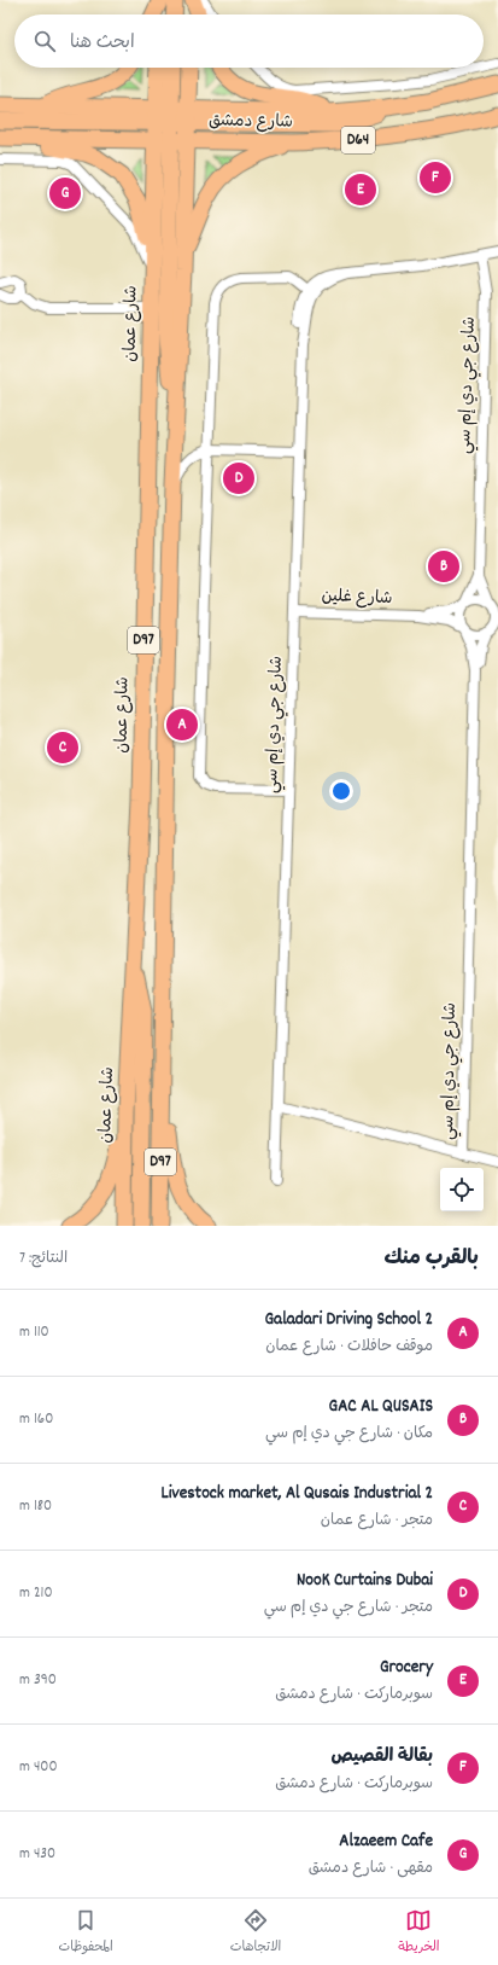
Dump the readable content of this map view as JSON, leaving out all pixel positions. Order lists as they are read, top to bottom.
{
  "streets": {
    "main road": [
      "شارع دمشق",
      "D64",
      "شارع عمان",
      "D97"
    ],
    "street": ["شارع جي دي إم سي", "شارع غلين"]
  },
  "crossings": [
    ["شارع دمشق", "شارع عمان"],
    ["شارع جي دي إم سي", "شارع غلين"]
  ],
  "page": {
    "search": "ابحث هنا",
    "pins": [
      "F",
      "E",
      "G",
      "D",
      "B",
      "A",
      "C"
    ],
    "heading": ["بالقرب منك", "النتائج: 7"],
    "list": [
      {
        "mark": "A",
        "name": "Galadari Driving School 2",
        "note": "موقف حافلات · شارع عمان",
        "value": "110 m"
      },
      {
        "mark": "B",
        "name": "GAC AL QUSAIS",
        "note": "مكان · شارع جي دي إم سي",
        "value": "160 m"
      },
      {
        "mark": "C",
        "name": "Livestock market, Al Qusais Industrial 2",
        "note": "متجر · شارع عمان",
        "value": "180 m"
      },
      {
        "mark": "D",
        "name": "NooK Curtains Dubai",
        "note": "متجر · شارع جي دي إم سي",
        "value": "210 m"
      },
      {
        "mark": "E",
        "name": "Grocery",
        "note": "سوبرماركت · شارع دمشق",
        "value": "390 m"
      },
      {
        "mark": "F",
        "name": "بقالة القصيص",
        "note": "سوبرماركت · شارع دمشق",
        "value": "400 m"
      },
      {
        "mark": "G",
        "name": "Alzaeem Cafe",
        "note": "مقهى · شارع دمشق",
        "value": "430 m"
      }
    ],
    "nav": ["الخريطة", "الاتجاهات", "المحفوظات"]
  }
}
